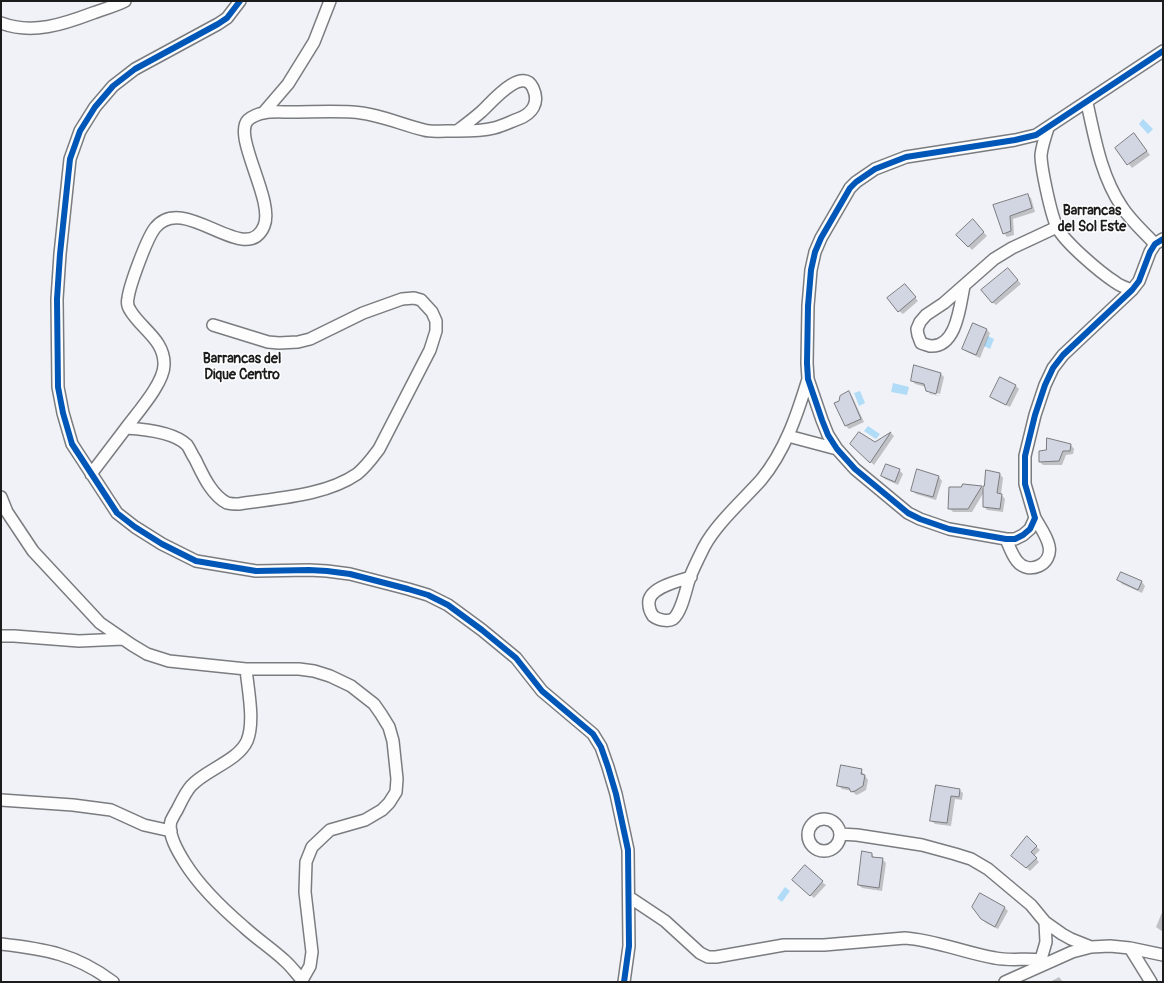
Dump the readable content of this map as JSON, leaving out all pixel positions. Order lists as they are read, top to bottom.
{
  "districts": ["Barrancas del Sol Este", "Barrancas del Dique Centro"]
}
